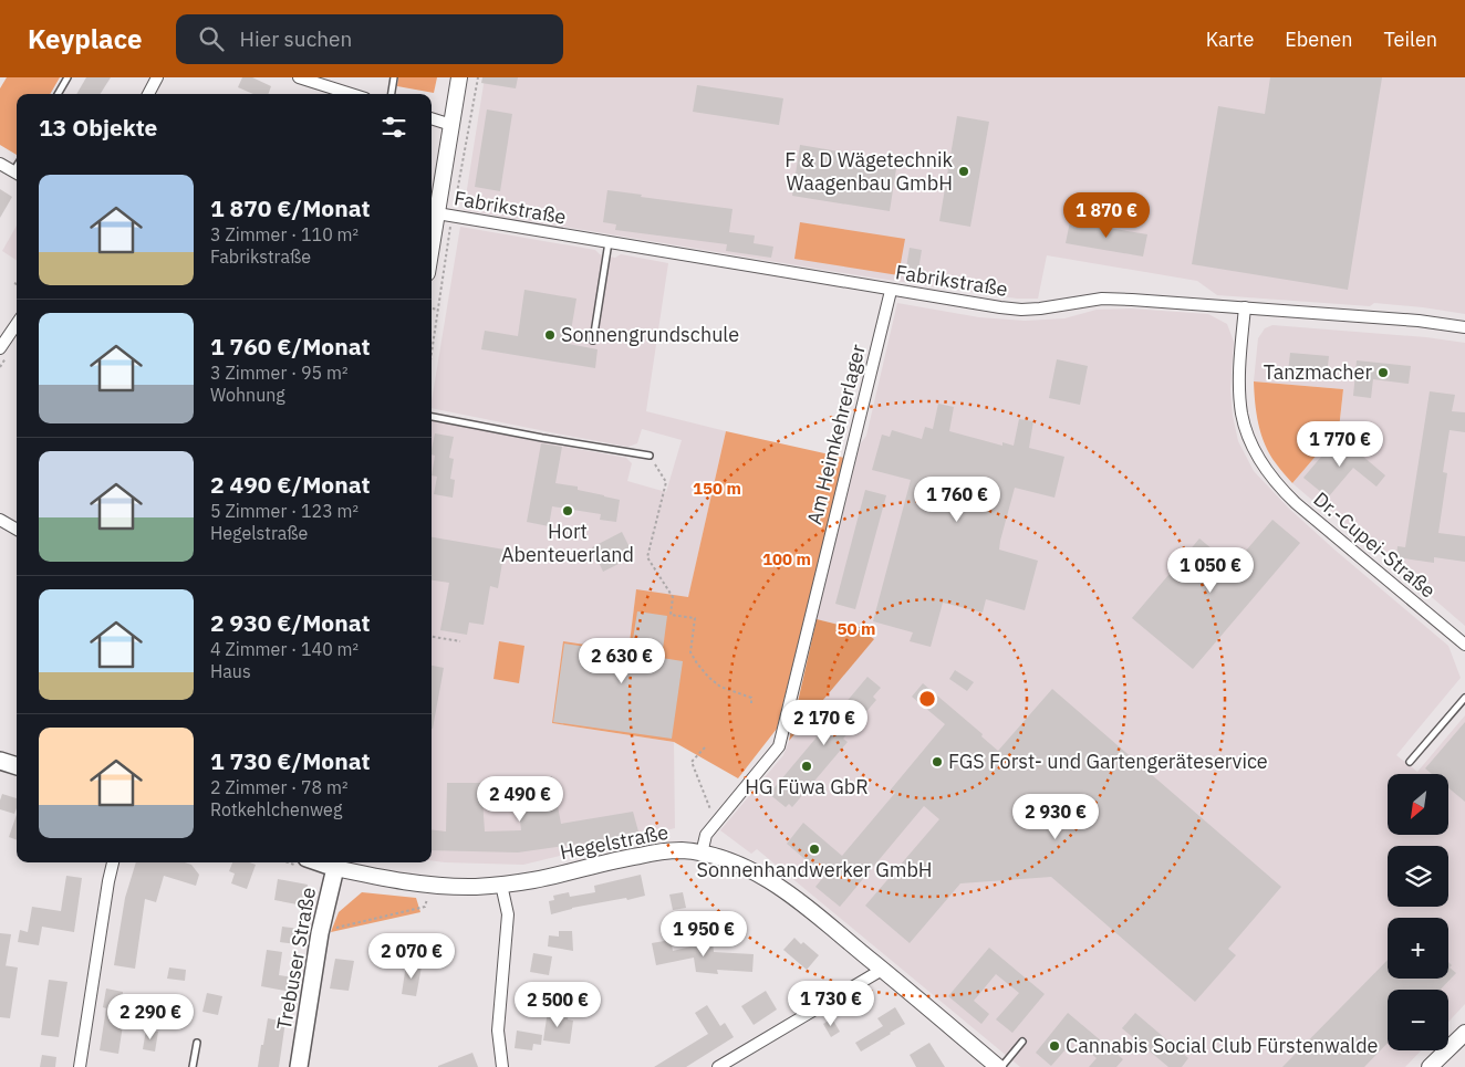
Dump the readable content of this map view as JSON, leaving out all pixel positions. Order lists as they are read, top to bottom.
{
  "streets": {
    "main road": ["Hegelstraße", "Trebuser Straße"],
    "street": ["Fabrikstraße", "Am Heimkehrerlager", "Dr.-Cupei-Straße"]
  },
  "crossings": [
    ["Fabrikstraße", "Am Heimkehrerlager"],
    ["Fabrikstraße", "Dr.-Cupei-Straße"],
    ["Am Heimkehrerlager", "Hegelstraße"],
    ["Hegelstraße", "Trebuser Straße"]
  ],
  "places": [
    "F & D Wägetechnik Waagenbau GmbH",
    "Sonnengrundschule",
    "Tanzmacher",
    "Hort Abenteuerland",
    "FGS Forst- und Gartengeräteservice",
    "HG Füwa GbR",
    "Sonnenhandwerker GmbH",
    "Cannabis Social Club Fürstenwalde"
  ],
  "north": "bottom left",
  "page": {
    "header": "Keyplace",
    "search": "Hier suchen",
    "nav": ["Karte", "Ebenen", "Teilen"],
    "heading": "13 Objekte",
    "list": [
      {
        "name": "1 870 €/Monat",
        "note": "3 Zimmer · 110 m² · Fabrikstraße"
      },
      {
        "name": "1 760 €/Monat",
        "note": "3 Zimmer · 95 m² · Wohnung"
      },
      {
        "name": "2 490 €/Monat",
        "note": "5 Zimmer · 123 m² · Hegelstraße"
      },
      {
        "name": "2 930 €/Monat",
        "note": "4 Zimmer · 140 m² · Haus"
      },
      {
        "name": "1 730 €/Monat",
        "note": "2 Zimmer · 78 m² · Rotkehlchenweg"
      }
    ],
    "price": [
      "1 870 €",
      "1 770 €",
      "1 760 €",
      "1 050 €",
      "2 630 €",
      "2 170 €",
      "2 490 €",
      "2 930 €",
      "1 950 €",
      "2 070 €",
      "1 730 €",
      "2 500 €",
      "2 290 €"
    ],
    "map_buttons": ["+", "−"]
  },
  "rings": ["150 m", "100 m", "50 m"]
}
